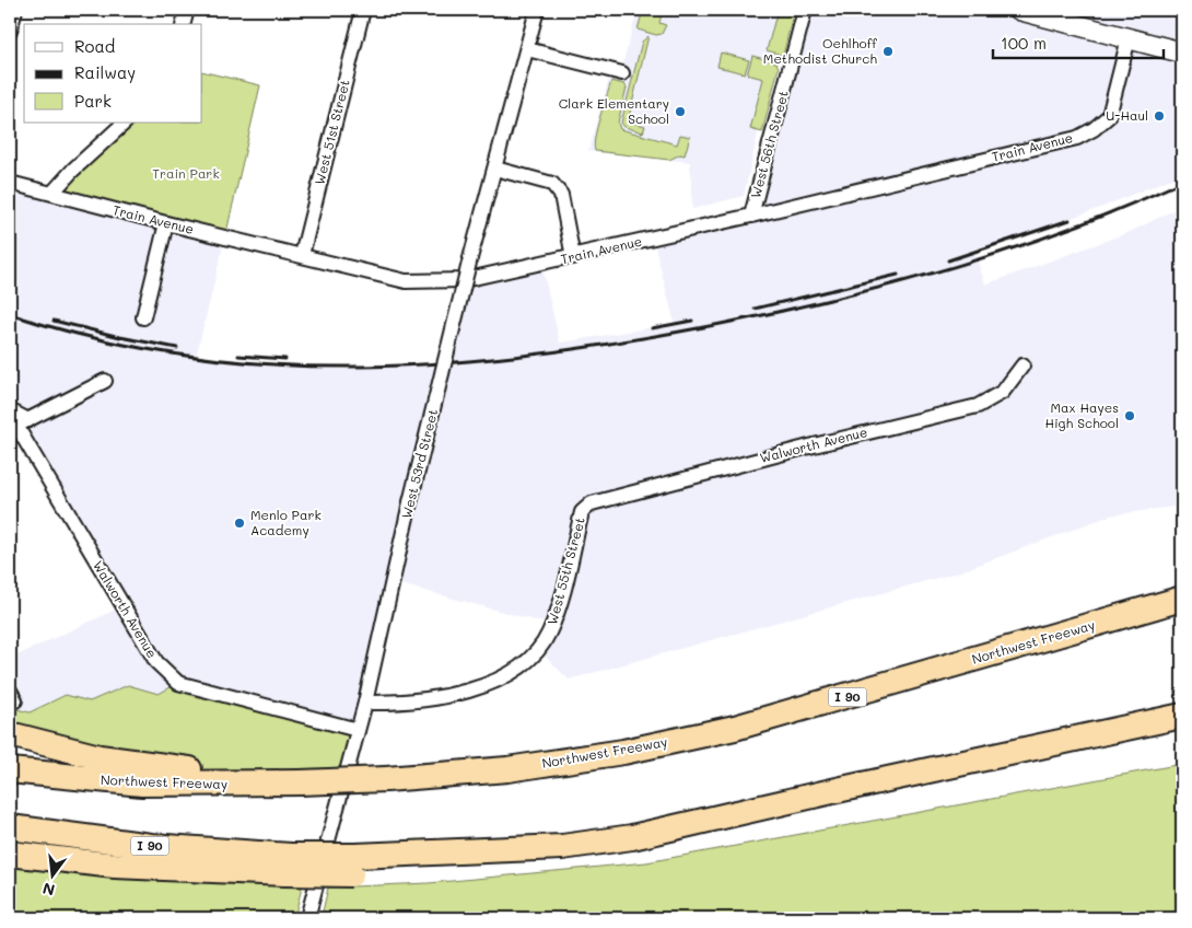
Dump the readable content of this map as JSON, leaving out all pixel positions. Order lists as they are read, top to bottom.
{
  "streets": {
    "highway": ["Northwest Freeway", "I 90"],
    "street": [
      "West 51st Street",
      "West 56th Street",
      "Train Avenue",
      "Walworth Avenue",
      "West 53rd Street",
      "West 55th Street"
    ]
  },
  "crossings": [
    ["West 51st Street", "Train Avenue"],
    ["West 56th Street", "Train Avenue"],
    ["Walworth Avenue", "West 53rd Street"],
    ["Walworth Avenue", "West 55th Street"],
    ["West 53rd Street", "West 55th Street"]
  ],
  "parks": ["Train Park"],
  "places": [
    "Oehlhoff Methodist Church",
    "Clark Elementary School",
    "U-Haul",
    "Max Hayes High School",
    "Menlo Park Academy"
  ],
  "legend": ["Road", "Railway", "Park"],
  "scale_bar": "100 m",
  "north": "bottom"
}
